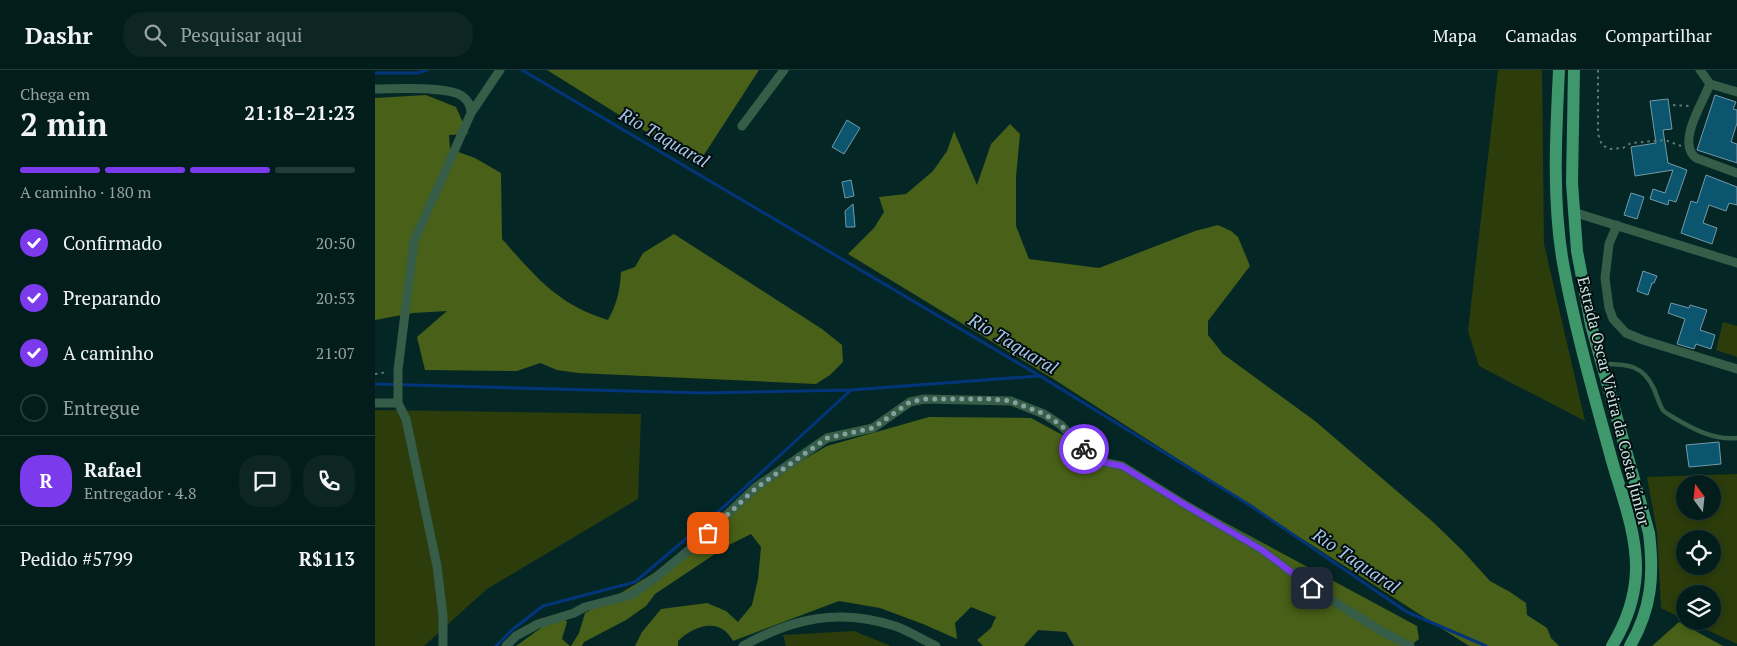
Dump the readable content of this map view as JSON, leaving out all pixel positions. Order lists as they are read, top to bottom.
{
  "streets": {
    "main road": ["Estrada Oscar Vieira da Costa Júnior"]
  },
  "water": ["Rio Taquaral"],
  "north": "top",
  "page": {
    "header": "Dashr",
    "search": "Pesquisar aqui",
    "nav": ["Mapa", "Camadas", "Compartilhar"],
    "heading": ["2 min", "Chega em", "21:18–21:23"],
    "panel": [
      "Rafael",
      "Entregador · 4.8",
      "Pedido #5799",
      "R$113"
    ],
    "bar": "A caminho · 180 m",
    "list": [
      ["Confirmado", "20:50"],
      ["Preparando", "20:53"],
      ["A caminho", "21:07"],
      "Entregue"
    ],
    "round": "R"
  }
}
